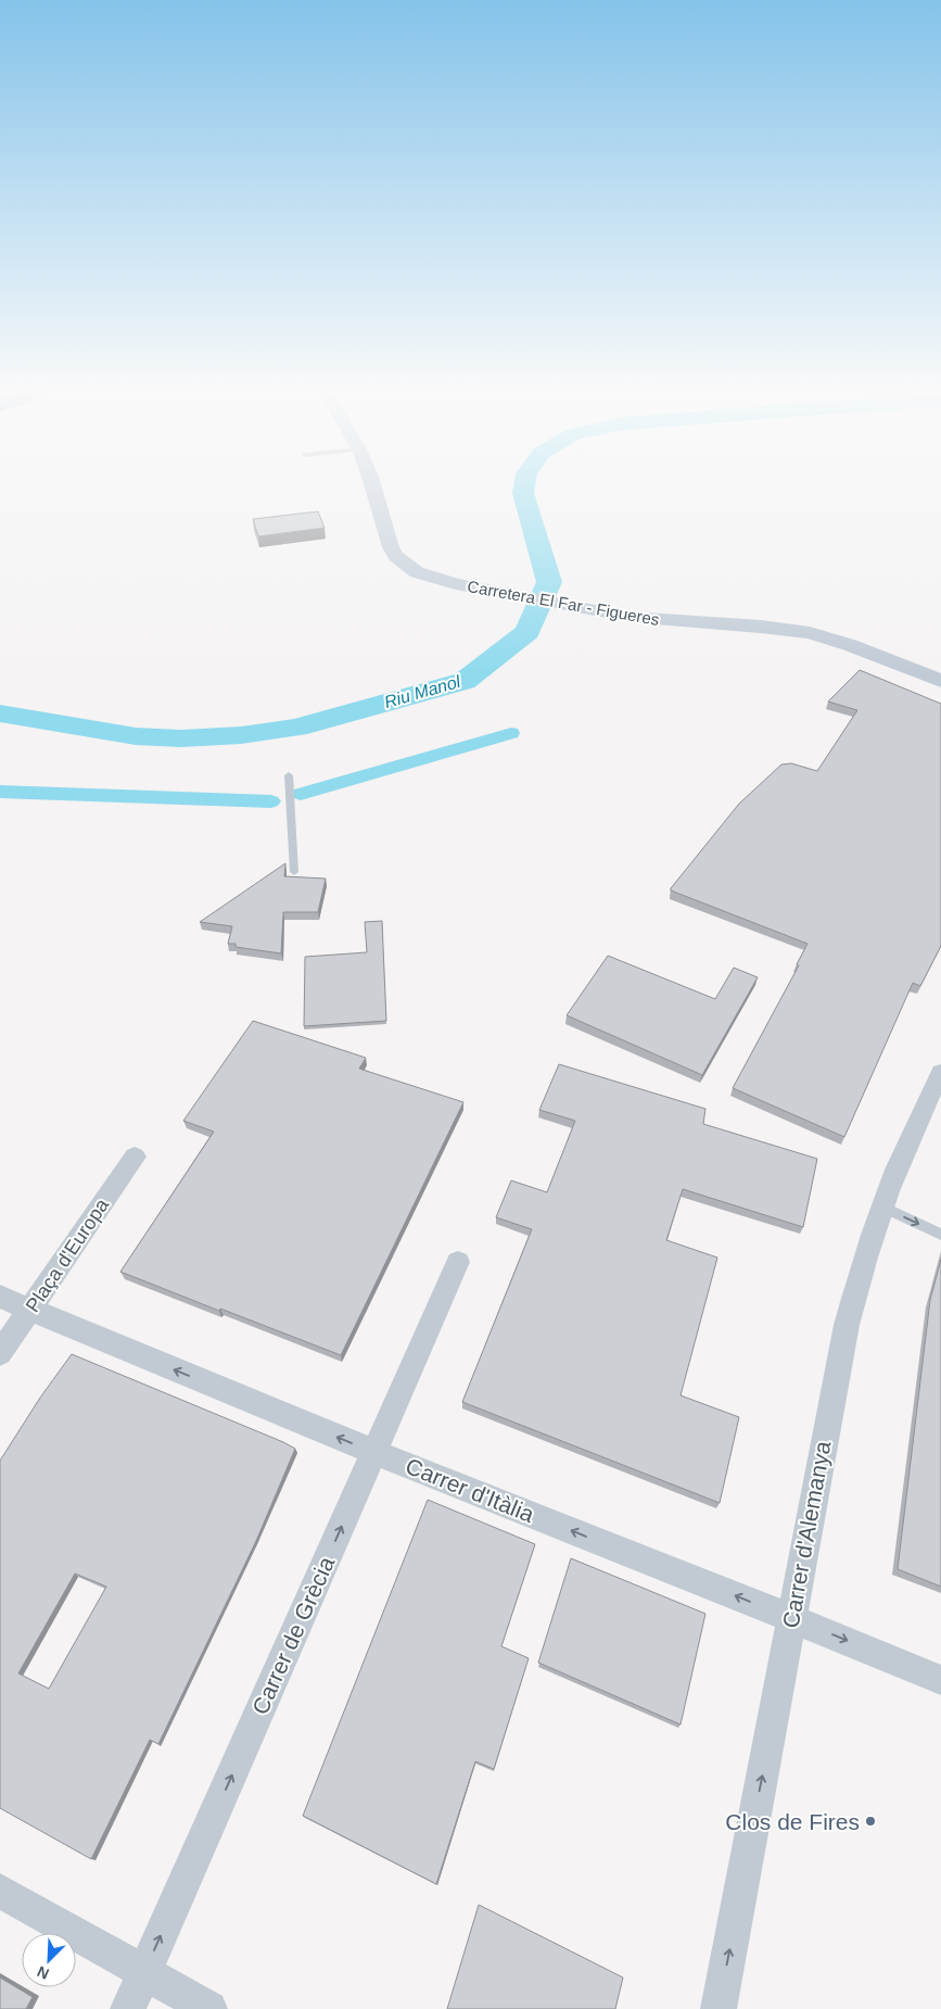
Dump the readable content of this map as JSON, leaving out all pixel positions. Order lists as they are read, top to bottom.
{
  "streets": {
    "street": [
      "Carretera El Far - Figueres",
      "Plaça d'Europa",
      "Carrer d'Itàlia",
      "Carrer d'Alemanya",
      "Carrer de Grècia"
    ]
  },
  "crossings": [
    ["Plaça d'Europa", "Carrer d'Itàlia"],
    ["Carrer d'Itàlia", "Carrer d'Alemanya"],
    ["Carrer d'Itàlia", "Carrer de Grècia"]
  ],
  "one_way": ["Carrer d'Alemanya", "Carrer de Grècia"],
  "water": ["Riu Manol"],
  "places": ["Clos de Fires"],
  "north": "bottom left"
}
